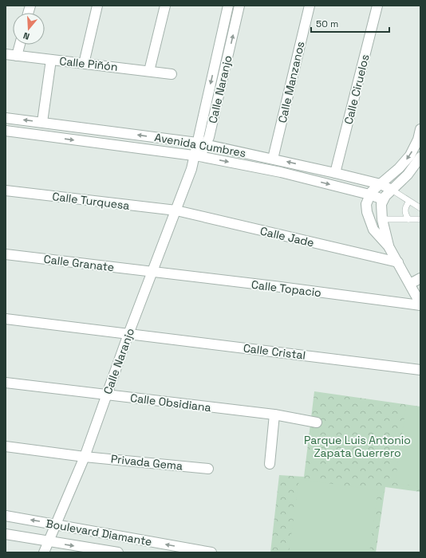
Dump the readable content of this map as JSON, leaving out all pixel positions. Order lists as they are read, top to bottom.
{
  "streets": {
    "street": [
      "Calle Piñón",
      "Calle Manzanos",
      "Calle Naranjo",
      "Calle Ciruelos",
      "Avenida Cumbres",
      "Calle Turquesa",
      "Calle Jade",
      "Calle Granate",
      "Calle Topacio",
      "Calle Cristal",
      "Calle Obsidiana",
      "Privada Gema",
      "Boulevard Diamante"
    ]
  },
  "crossings": [
    ["Calle Manzanos", "Avenida Cumbres"],
    ["Calle Naranjo", "Avenida Cumbres"],
    ["Calle Naranjo", "Calle Turquesa"],
    ["Calle Naranjo", "Calle Jade"],
    ["Calle Naranjo", "Calle Granate"],
    ["Calle Naranjo", "Calle Topacio"],
    ["Calle Naranjo", "Calle Cristal"],
    ["Calle Naranjo", "Calle Obsidiana"],
    ["Calle Naranjo", "Privada Gema"],
    ["Calle Naranjo", "Boulevard Diamante"],
    ["Calle Ciruelos", "Avenida Cumbres"],
    ["Calle Turquesa", "Calle Jade"],
    ["Calle Granate", "Calle Topacio"]
  ],
  "parks": ["Parque Luis Antonio Zapata Guerrero"],
  "scale_bar": "50 m",
  "north": "bottom"
}
